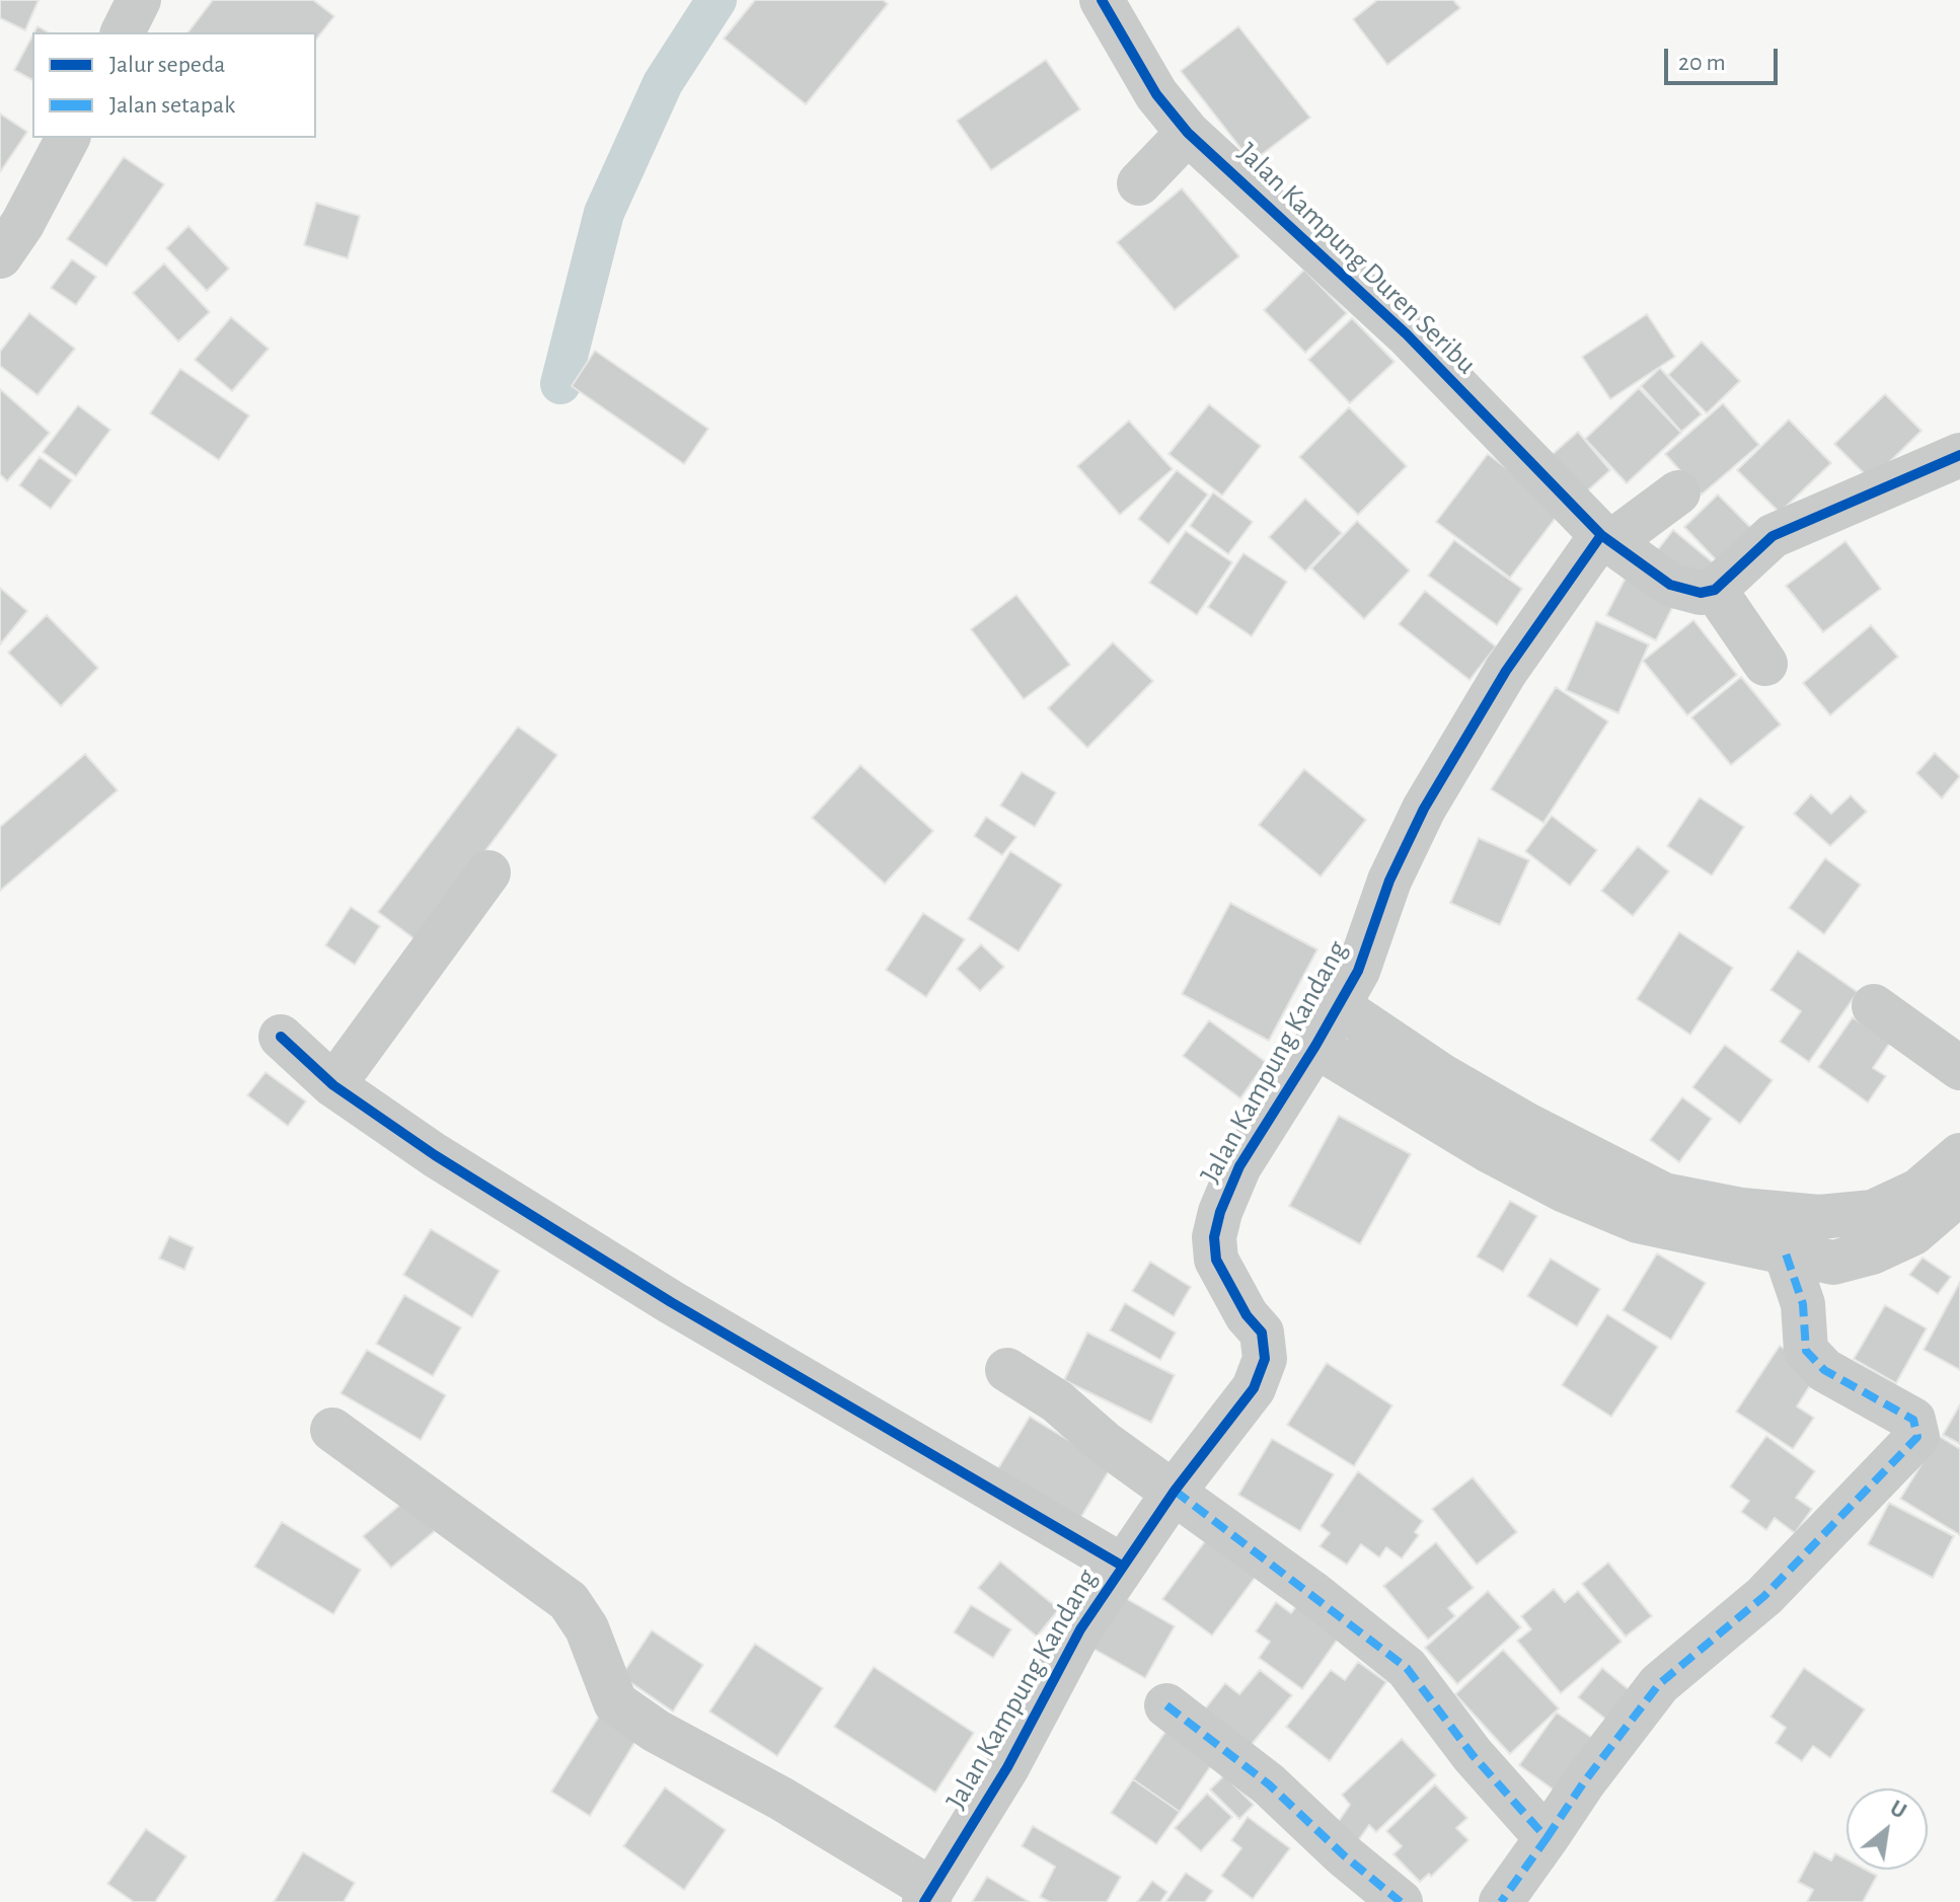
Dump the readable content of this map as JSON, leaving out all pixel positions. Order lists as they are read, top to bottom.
{
  "streets": {
    "street": ["Jalan Kampung Duren Seribu", "Jalan Kampung Kandang"]
  },
  "crossings": [
    ["Jalan Kampung Duren Seribu", "Jalan Kampung Kandang"]
  ],
  "legend": ["Jalur sepeda", "Jalan setapak"],
  "scale_bar": "20 m",
  "north": "top right"
}
